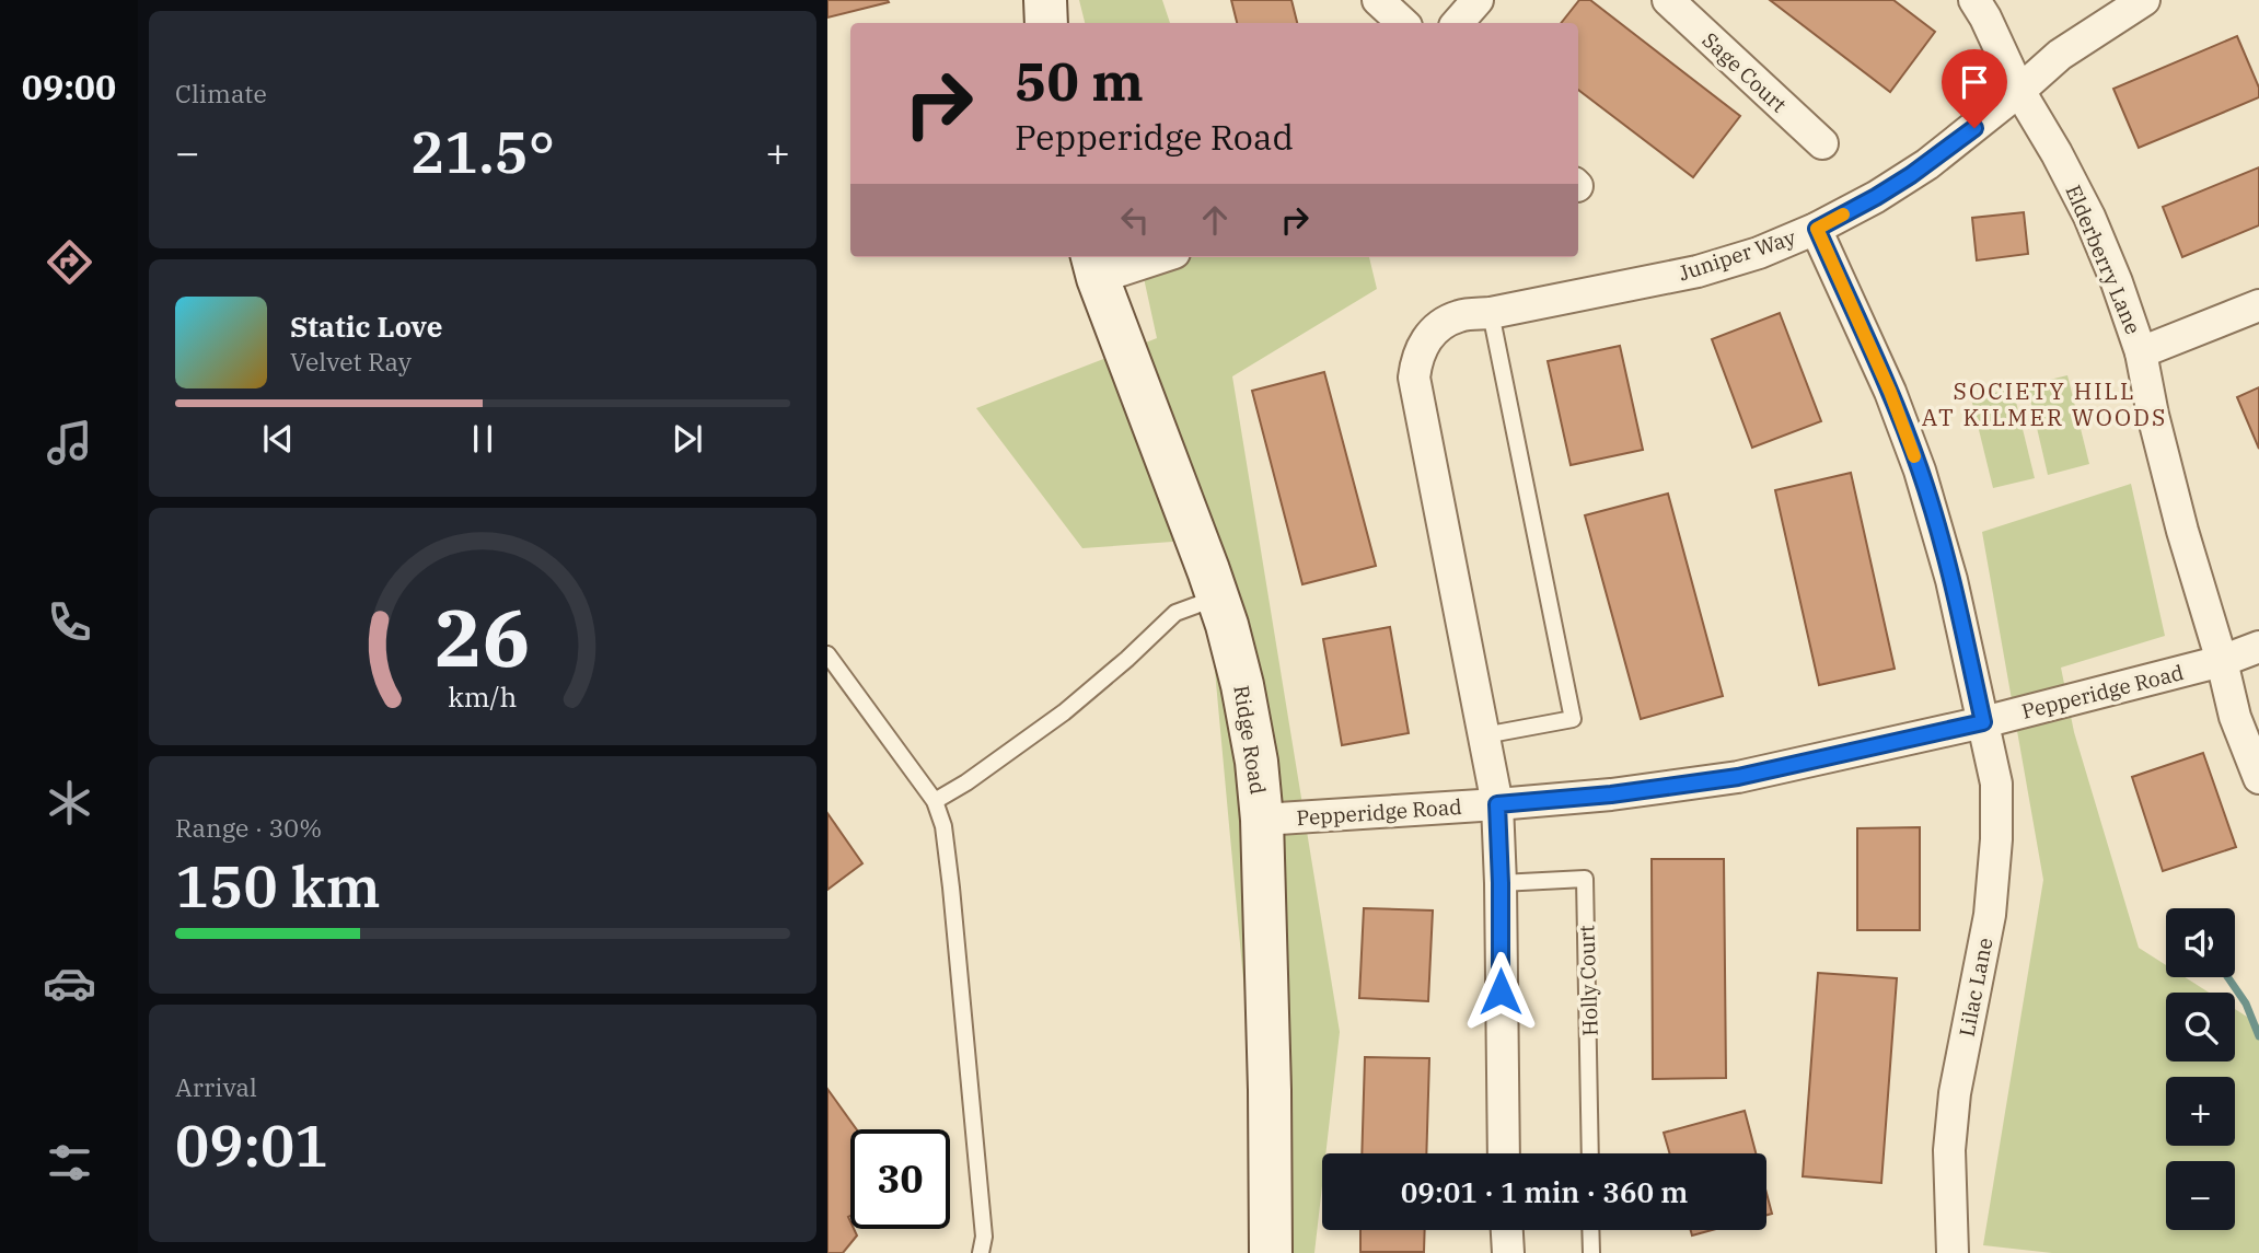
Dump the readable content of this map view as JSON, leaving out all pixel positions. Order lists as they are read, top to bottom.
{
  "streets": {
    "street": [
      "Sage Court",
      "Juniper Way",
      "Elderberry Lane",
      "Pepperidge Road",
      "Ridge Road",
      "Lilac Lane"
    ],
    "lane": ["Holly Court"]
  },
  "crossings": [
    ["Juniper Way", "Elderberry Lane"],
    ["Juniper Way", "Pepperidge Road"],
    ["Juniper Way", "Lilac Lane"],
    ["Elderberry Lane", "Pepperidge Road"],
    ["Pepperidge Road", "Ridge Road"],
    ["Pepperidge Road", "Lilac Lane"]
  ],
  "districts": ["SOCIETY HILL AT KILMER WOODS"],
  "page": {
    "tabs": "09:00",
    "tile": [
      "Climate",
      ["Range · 30%", "150 km"],
      ["Arrival", "09:01"]
    ],
    "turn": ["50 m", "Pepperidge Road"],
    "heat": ["−", "21.5°", "+"],
    "song": ["Static Love", "Velvet Ray"],
    "map_buttons": ["+", "−"],
    "limit": "30",
    "trip": "09:01 · 1 min · 360 m",
    "gauge": ["26", "km/h"]
  }
}
